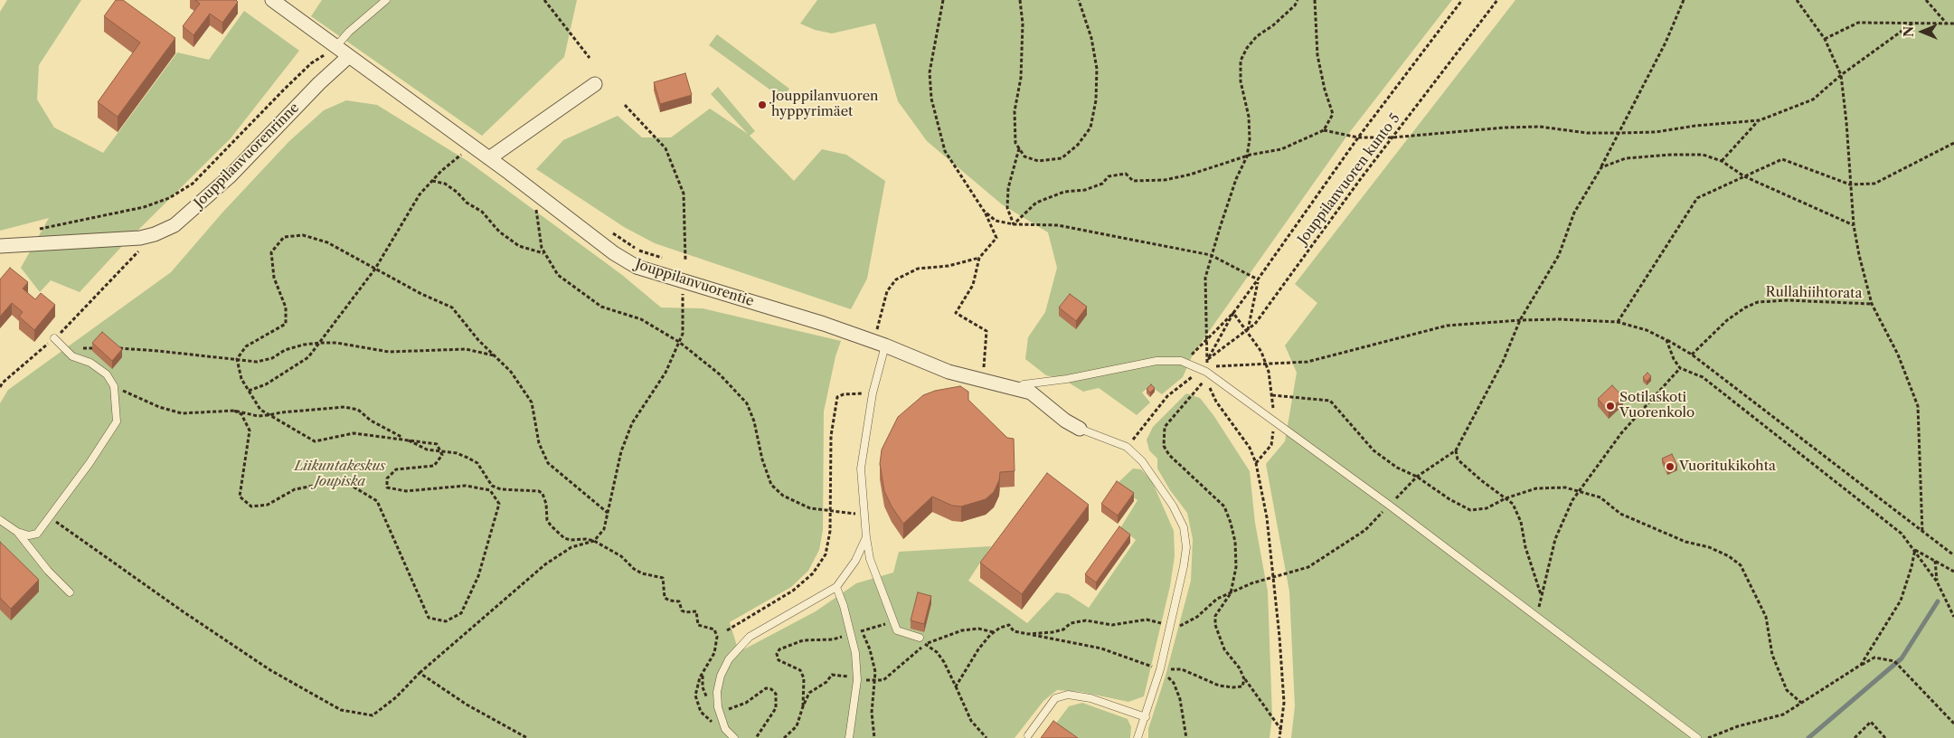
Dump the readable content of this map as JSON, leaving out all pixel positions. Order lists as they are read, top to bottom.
{
  "streets": {
    "street": ["Jouppilanvuorenrinne", "Jouppilanvuorentie"],
    "path": ["Jouppilanvuoren kunto 5", "Rullahiihtorata"]
  },
  "crossings": [
    ["Jouppilanvuorenrinne", "Jouppilanvuorentie"]
  ],
  "parks": ["Liikuntakeskus Joupiska"],
  "places": ["Jouppilanvuoren hyppyrimäet", "Sotilaskoti Vuorenkolo", "Vuoritukikohta"],
  "north": "left"
}
